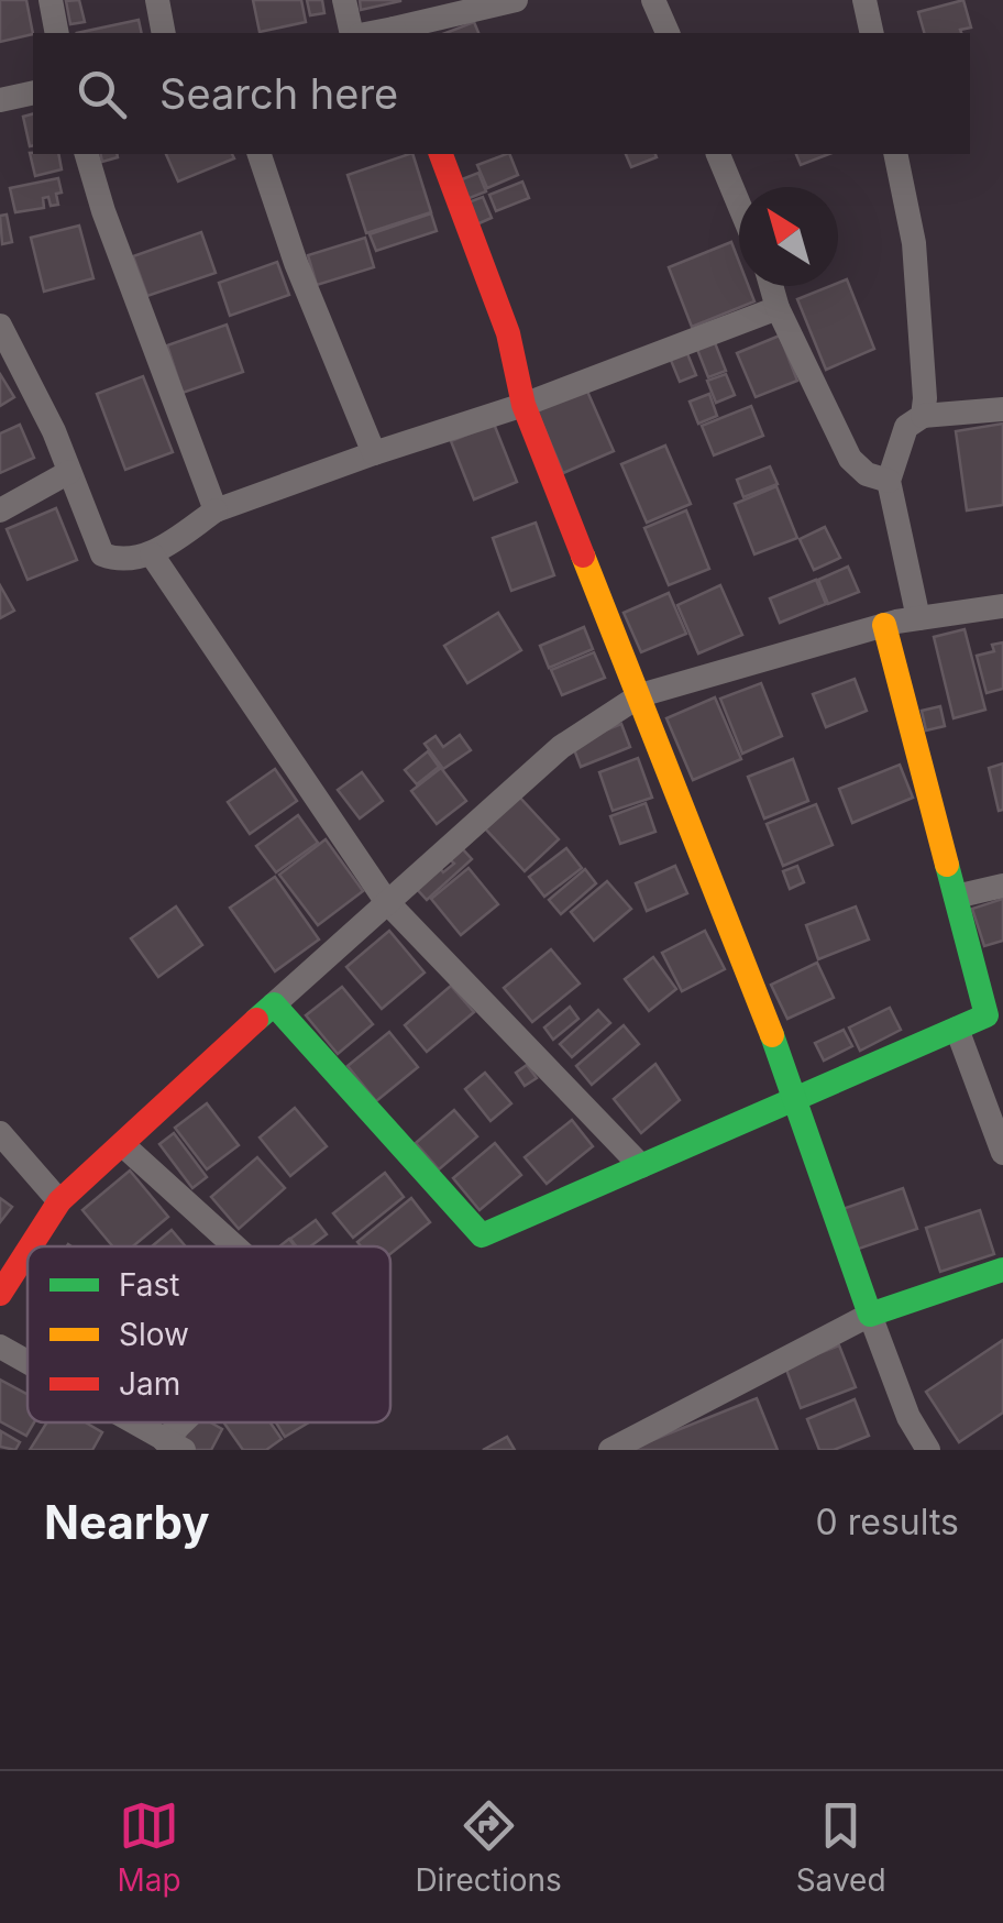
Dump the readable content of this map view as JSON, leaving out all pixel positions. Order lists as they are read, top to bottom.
{
  "legend": ["Fast", "Slow", "Jam"],
  "north": "top left",
  "page": {
    "search": "Search here",
    "heading": ["Nearby", "0 results"],
    "nav": ["Map", "Directions", "Saved"]
  }
}
